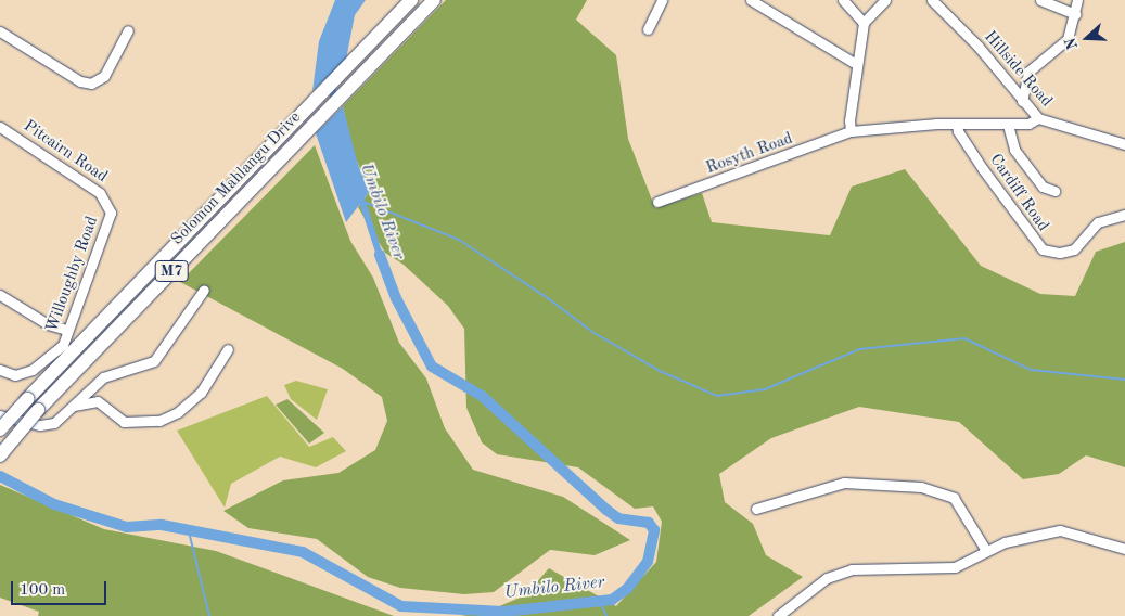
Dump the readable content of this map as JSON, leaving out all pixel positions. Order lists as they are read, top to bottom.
{
  "streets": {
    "highway": ["Solomon Mahlangu Drive", "M7"],
    "street": [
      "Hillside Road",
      "Pitcairn Road",
      "Rosyth Road",
      "Cardiff Road",
      "Willoughby Road"
    ]
  },
  "crossings": [
    ["Pitcairn Road", "Willoughby Road"]
  ],
  "water": ["Umbilo River"],
  "scale_bar": "100 m",
  "north": "left"
}
